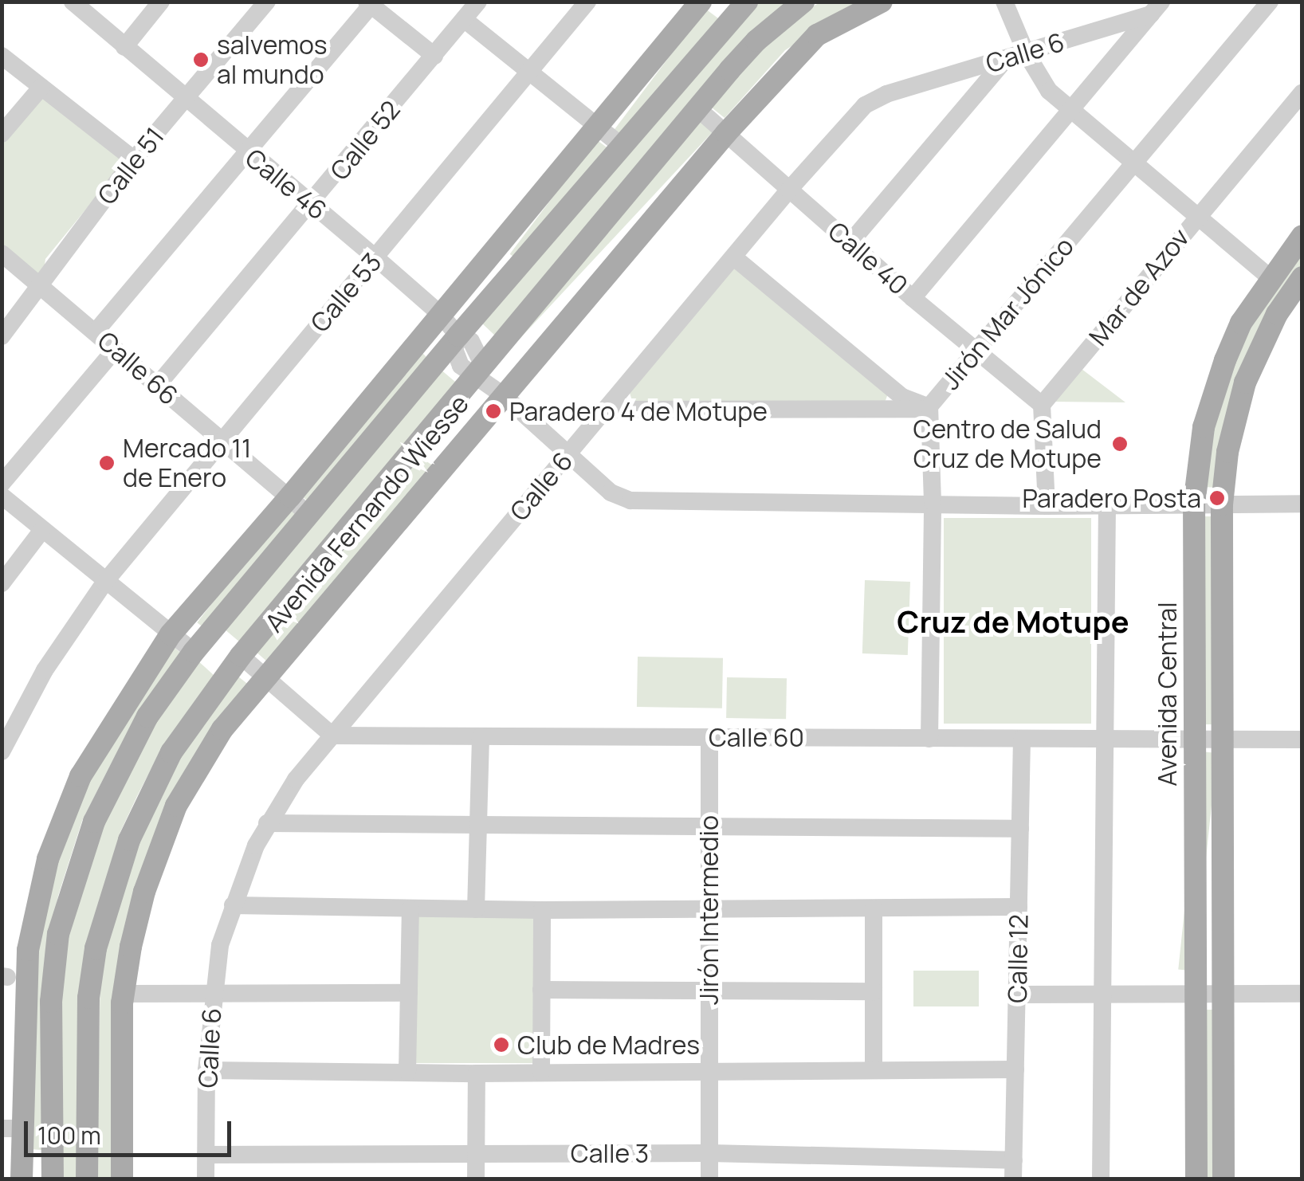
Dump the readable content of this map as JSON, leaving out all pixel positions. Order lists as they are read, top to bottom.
{
  "streets": {
    "main road": ["Avenida Fernando Wiesse", "Avenida Central"],
    "street": [
      "Calle 6",
      "Calle 52",
      "Calle 51",
      "Calle 46",
      "Calle 40",
      "Mar de Azov",
      "Calle 53",
      "Jirón Mar Jónico",
      "Calle 66",
      "Calle 60",
      "Jirón Intermedio",
      "Calle 12",
      "Calle 3"
    ]
  },
  "crossings": [
    ["Calle 6", "Calle 40"],
    ["Calle 6", "Calle 60"],
    ["Calle 6", "Calle 3"],
    ["Calle 52", "Calle 46"],
    ["Calle 52", "Calle 66"],
    ["Calle 51", "Calle 46"],
    ["Calle 51", "Calle 66"],
    ["Calle 46", "Calle 53"],
    ["Calle 46", "Avenida Fernando Wiesse"],
    ["Calle 40", "Mar de Azov"],
    ["Calle 40", "Jirón Mar Jónico"],
    ["Calle 40", "Avenida Fernando Wiesse"],
    ["Calle 53", "Calle 66"],
    ["Jirón Mar Jónico", "Calle 60"],
    ["Calle 66", "Avenida Fernando Wiesse"],
    ["Avenida Central", "Calle 60"],
    ["Calle 60", "Jirón Intermedio"],
    ["Calle 60", "Calle 12"],
    ["Jirón Intermedio", "Calle 3"],
    ["Calle 12", "Calle 3"]
  ],
  "districts": ["Cruz de Motupe"],
  "places": [
    "salvemos al mundo",
    "Paradero 4 de Motupe",
    "Centro de Salud Cruz de Motupe",
    "Mercado 11 de Enero",
    "Paradero Posta",
    "Club de Madres"
  ],
  "scale_bar": "100 m"
}
